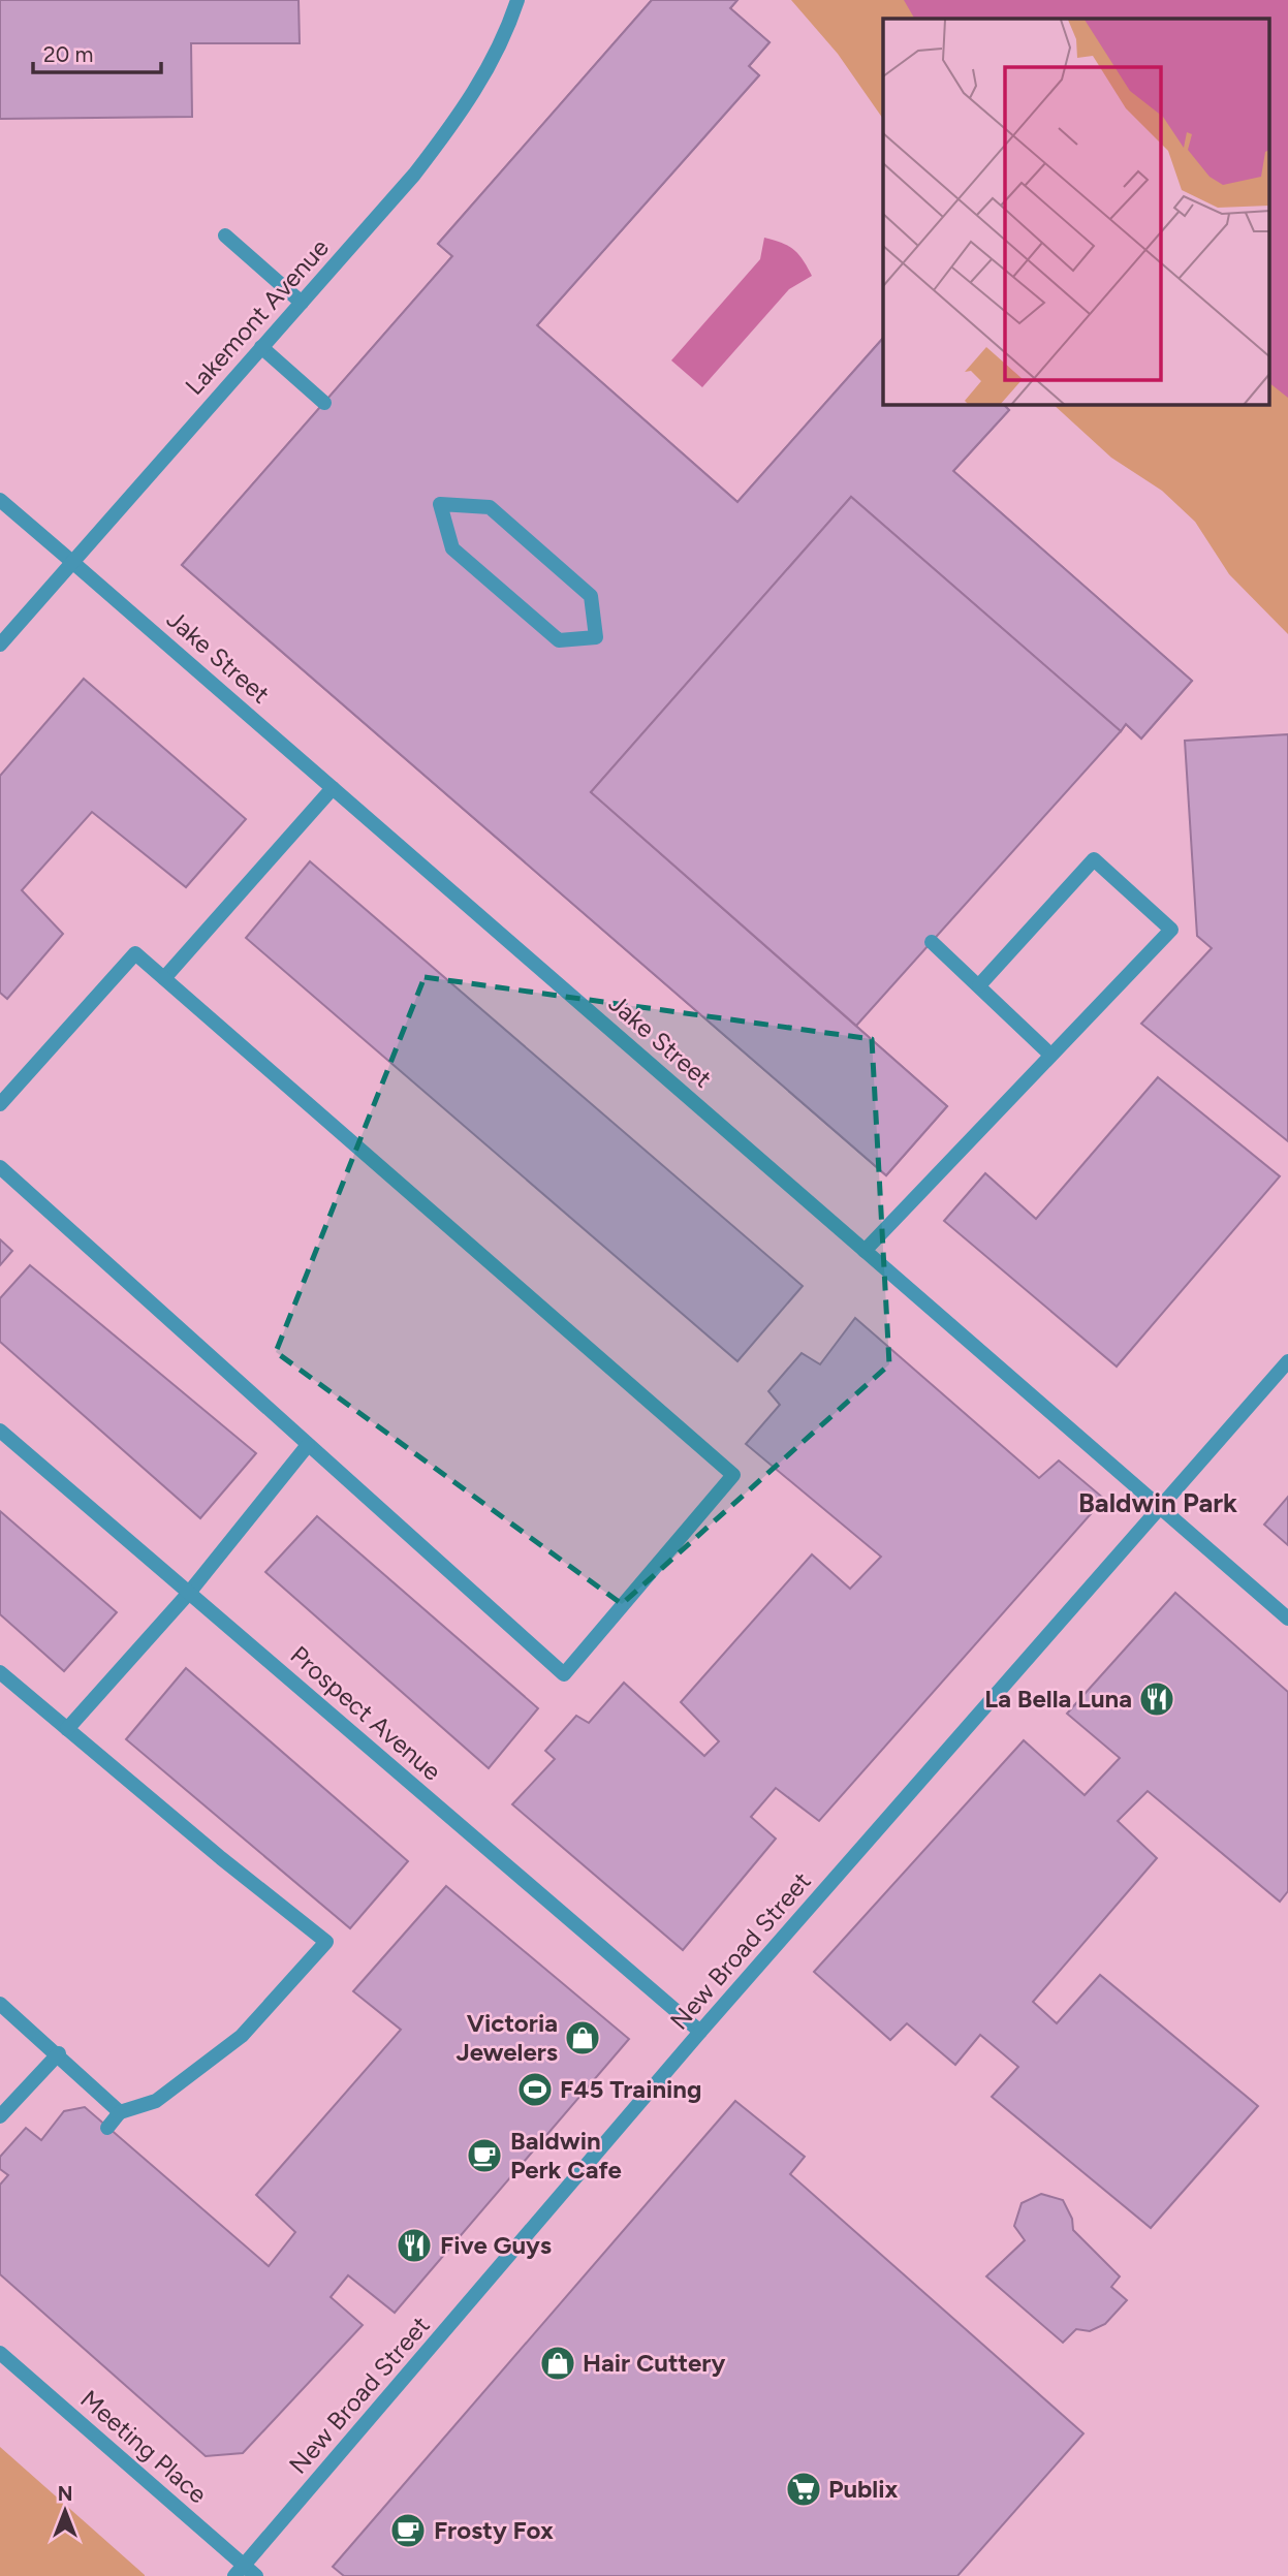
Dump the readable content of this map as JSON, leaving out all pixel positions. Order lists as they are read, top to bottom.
{
  "streets": {
    "street": [
      "Lakemont Avenue",
      "Jake Street",
      "Prospect Avenue",
      "New Broad Street",
      "Meeting Place"
    ]
  },
  "crossings": [
    ["Lakemont Avenue", "Jake Street"],
    ["Jake Street", "New Broad Street"],
    ["Prospect Avenue", "New Broad Street"],
    ["New Broad Street", "Meeting Place"]
  ],
  "districts": ["Baldwin Park"],
  "places": {
    "restaurant": ["La Bella Luna", "Five Guys"],
    "shop": ["Victoria Jewelers", "Hair Cuttery"],
    "sports": ["F45 Training"],
    "cafe": ["Baldwin Perk Cafe", "Frosty Fox"],
    "supermarket": ["Publix"]
  },
  "scale_bar": "20 m",
  "north": "top"
}
